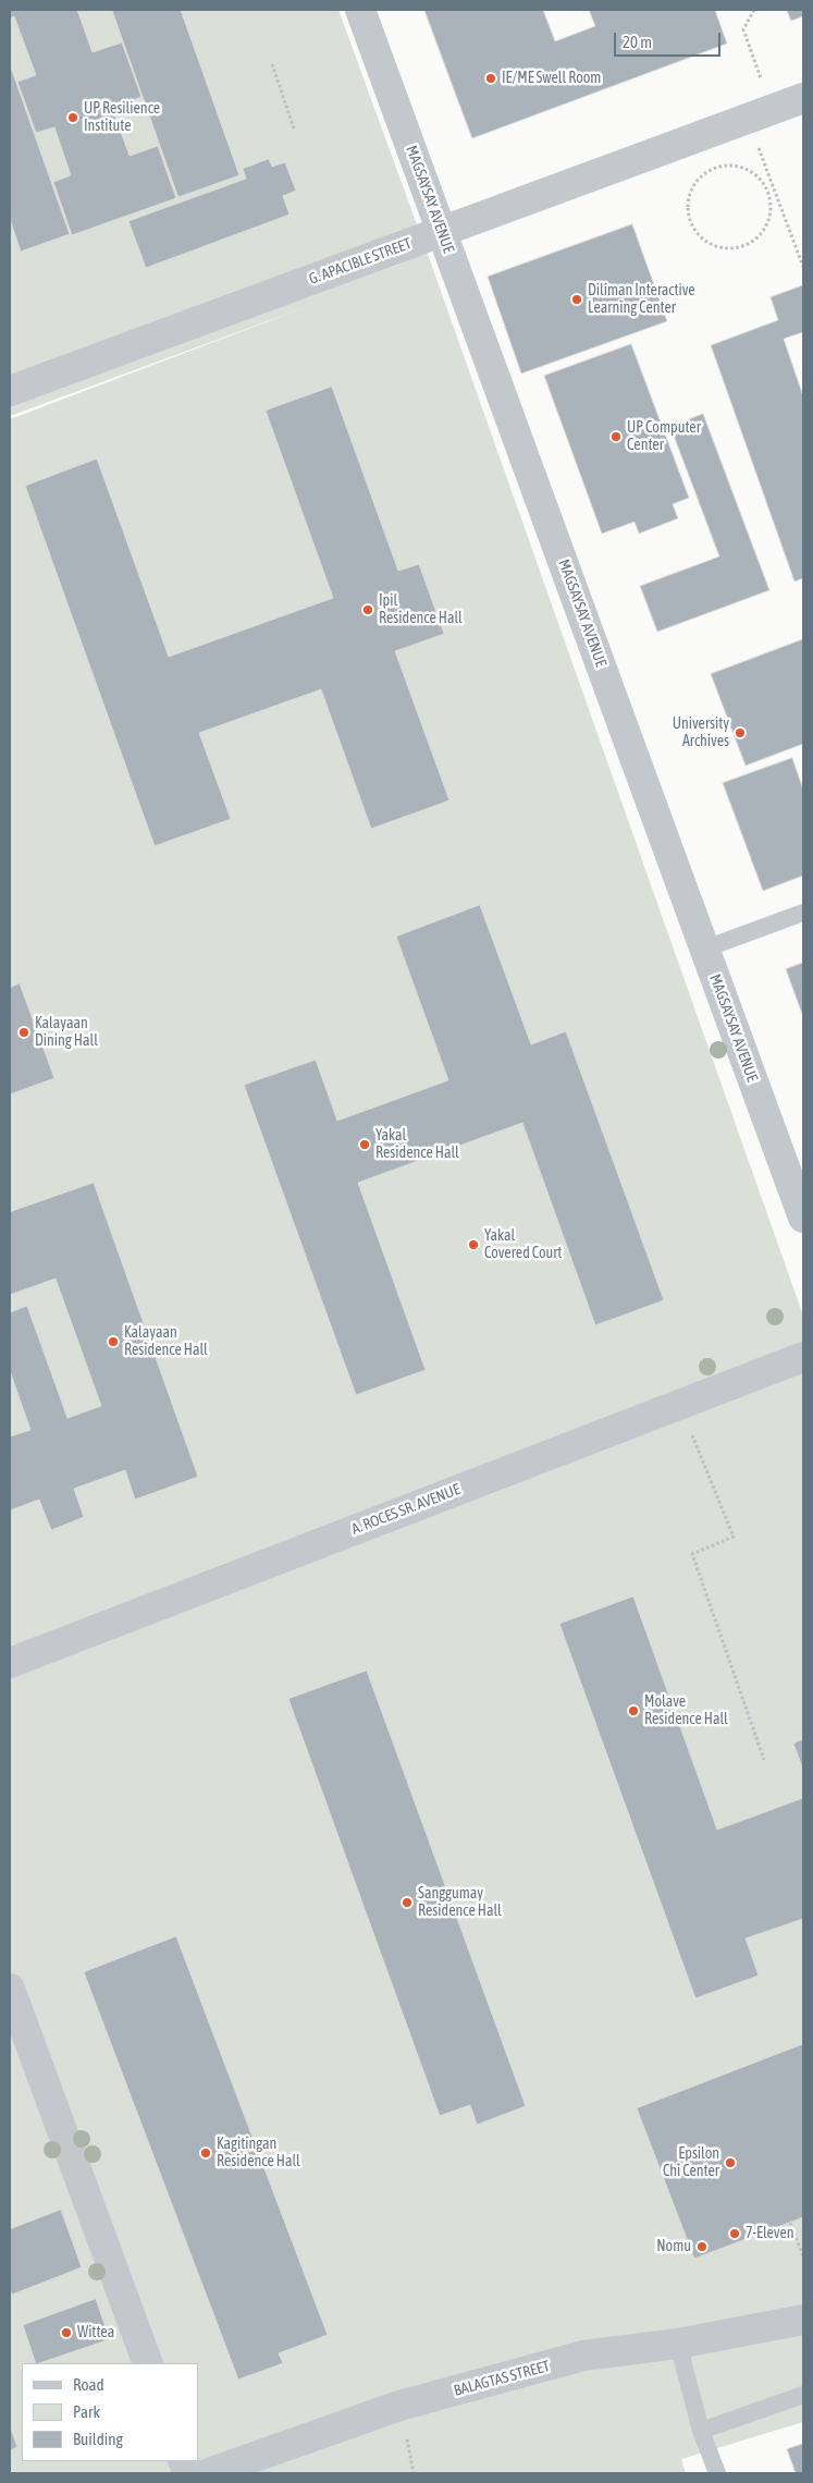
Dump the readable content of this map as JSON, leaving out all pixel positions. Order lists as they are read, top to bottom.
{
  "streets": {
    "street": [
      "MAGSAYSAY AVENUE",
      "G. APACIBLE STREET",
      "A. ROCES SR. AVENUE",
      "BALAGTAS STREET"
    ]
  },
  "crossings": [
    ["MAGSAYSAY AVENUE", "G. APACIBLE STREET"]
  ],
  "places": [
    "IE/ME Swell Room",
    "UP Resilience Institute",
    "Diliman Interactive Learning Center",
    "UP Computer Center",
    "Ipil Residence Hall",
    "University Archives",
    "Kalayaan Dining Hall",
    "Yakal Residence Hall",
    "Yakal Covered Court",
    "Kalayaan Residence Hall",
    "Molave Residence Hall",
    "Sanggumay Residence Hall",
    "Kagitingan Residence Hall",
    "Epsilon Chi Center",
    "7-Eleven",
    "Nomu",
    "Wittea"
  ],
  "legend": ["Road", "Park", "Building"],
  "scale_bar": "20 m"
}
